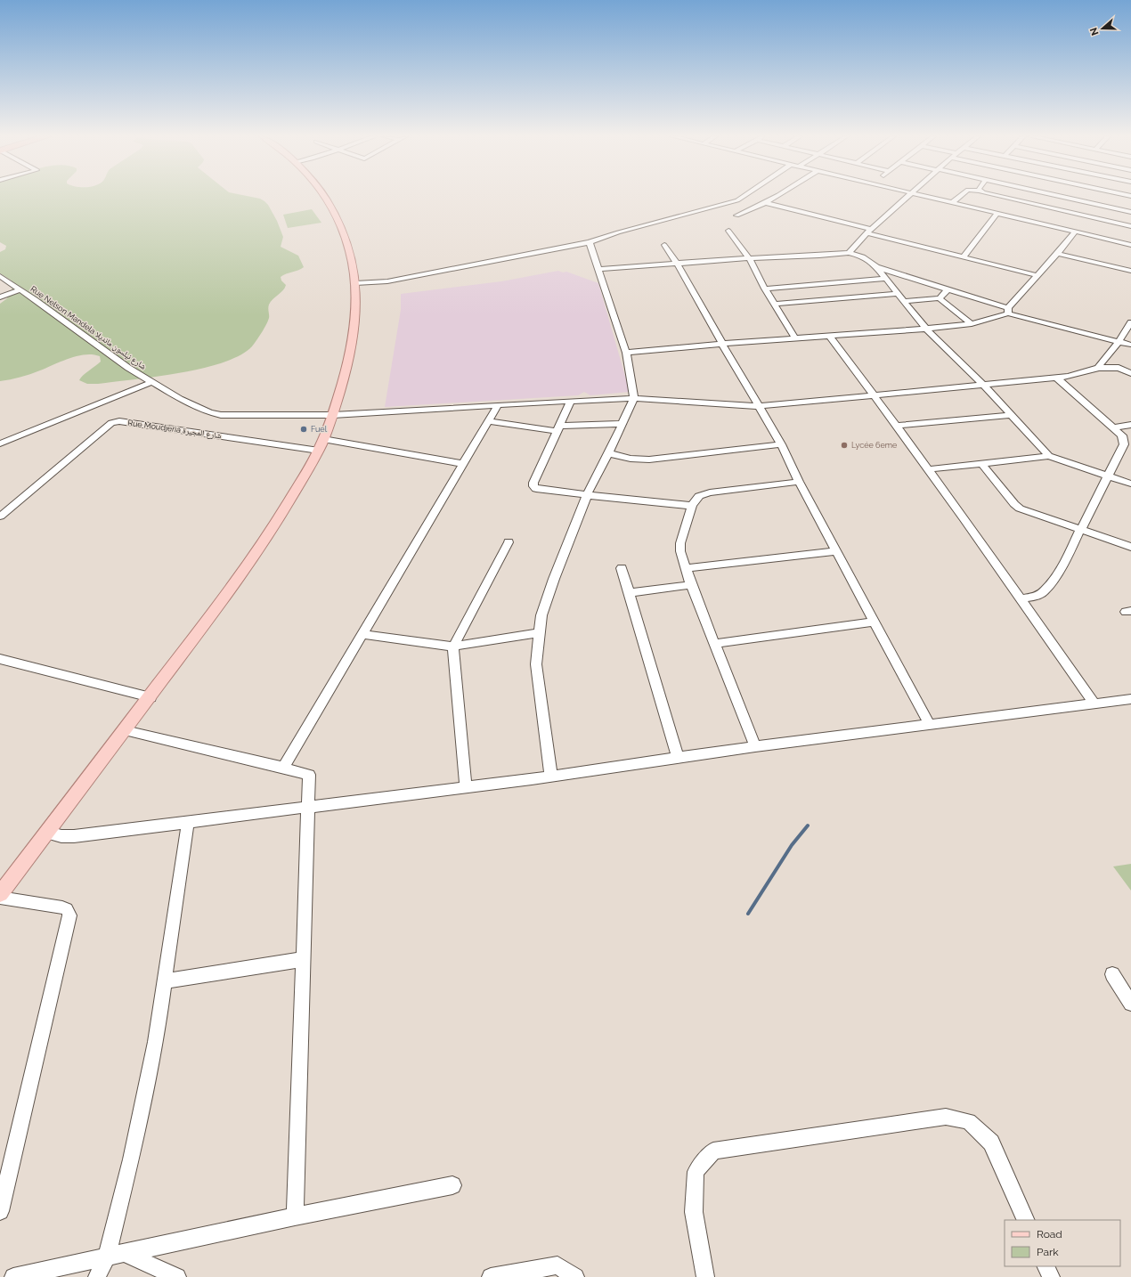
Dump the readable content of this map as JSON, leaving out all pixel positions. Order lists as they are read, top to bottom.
{
  "streets": {
    "street": ["Rue Nelson Mandela شارع نيلسون مانديلا", "Rue Moudjeria شارع المجيرة"]
  },
  "places": ["Fuel", "Lycée 6eme"],
  "legend": ["Road", "Park"],
  "north": "left"
}
